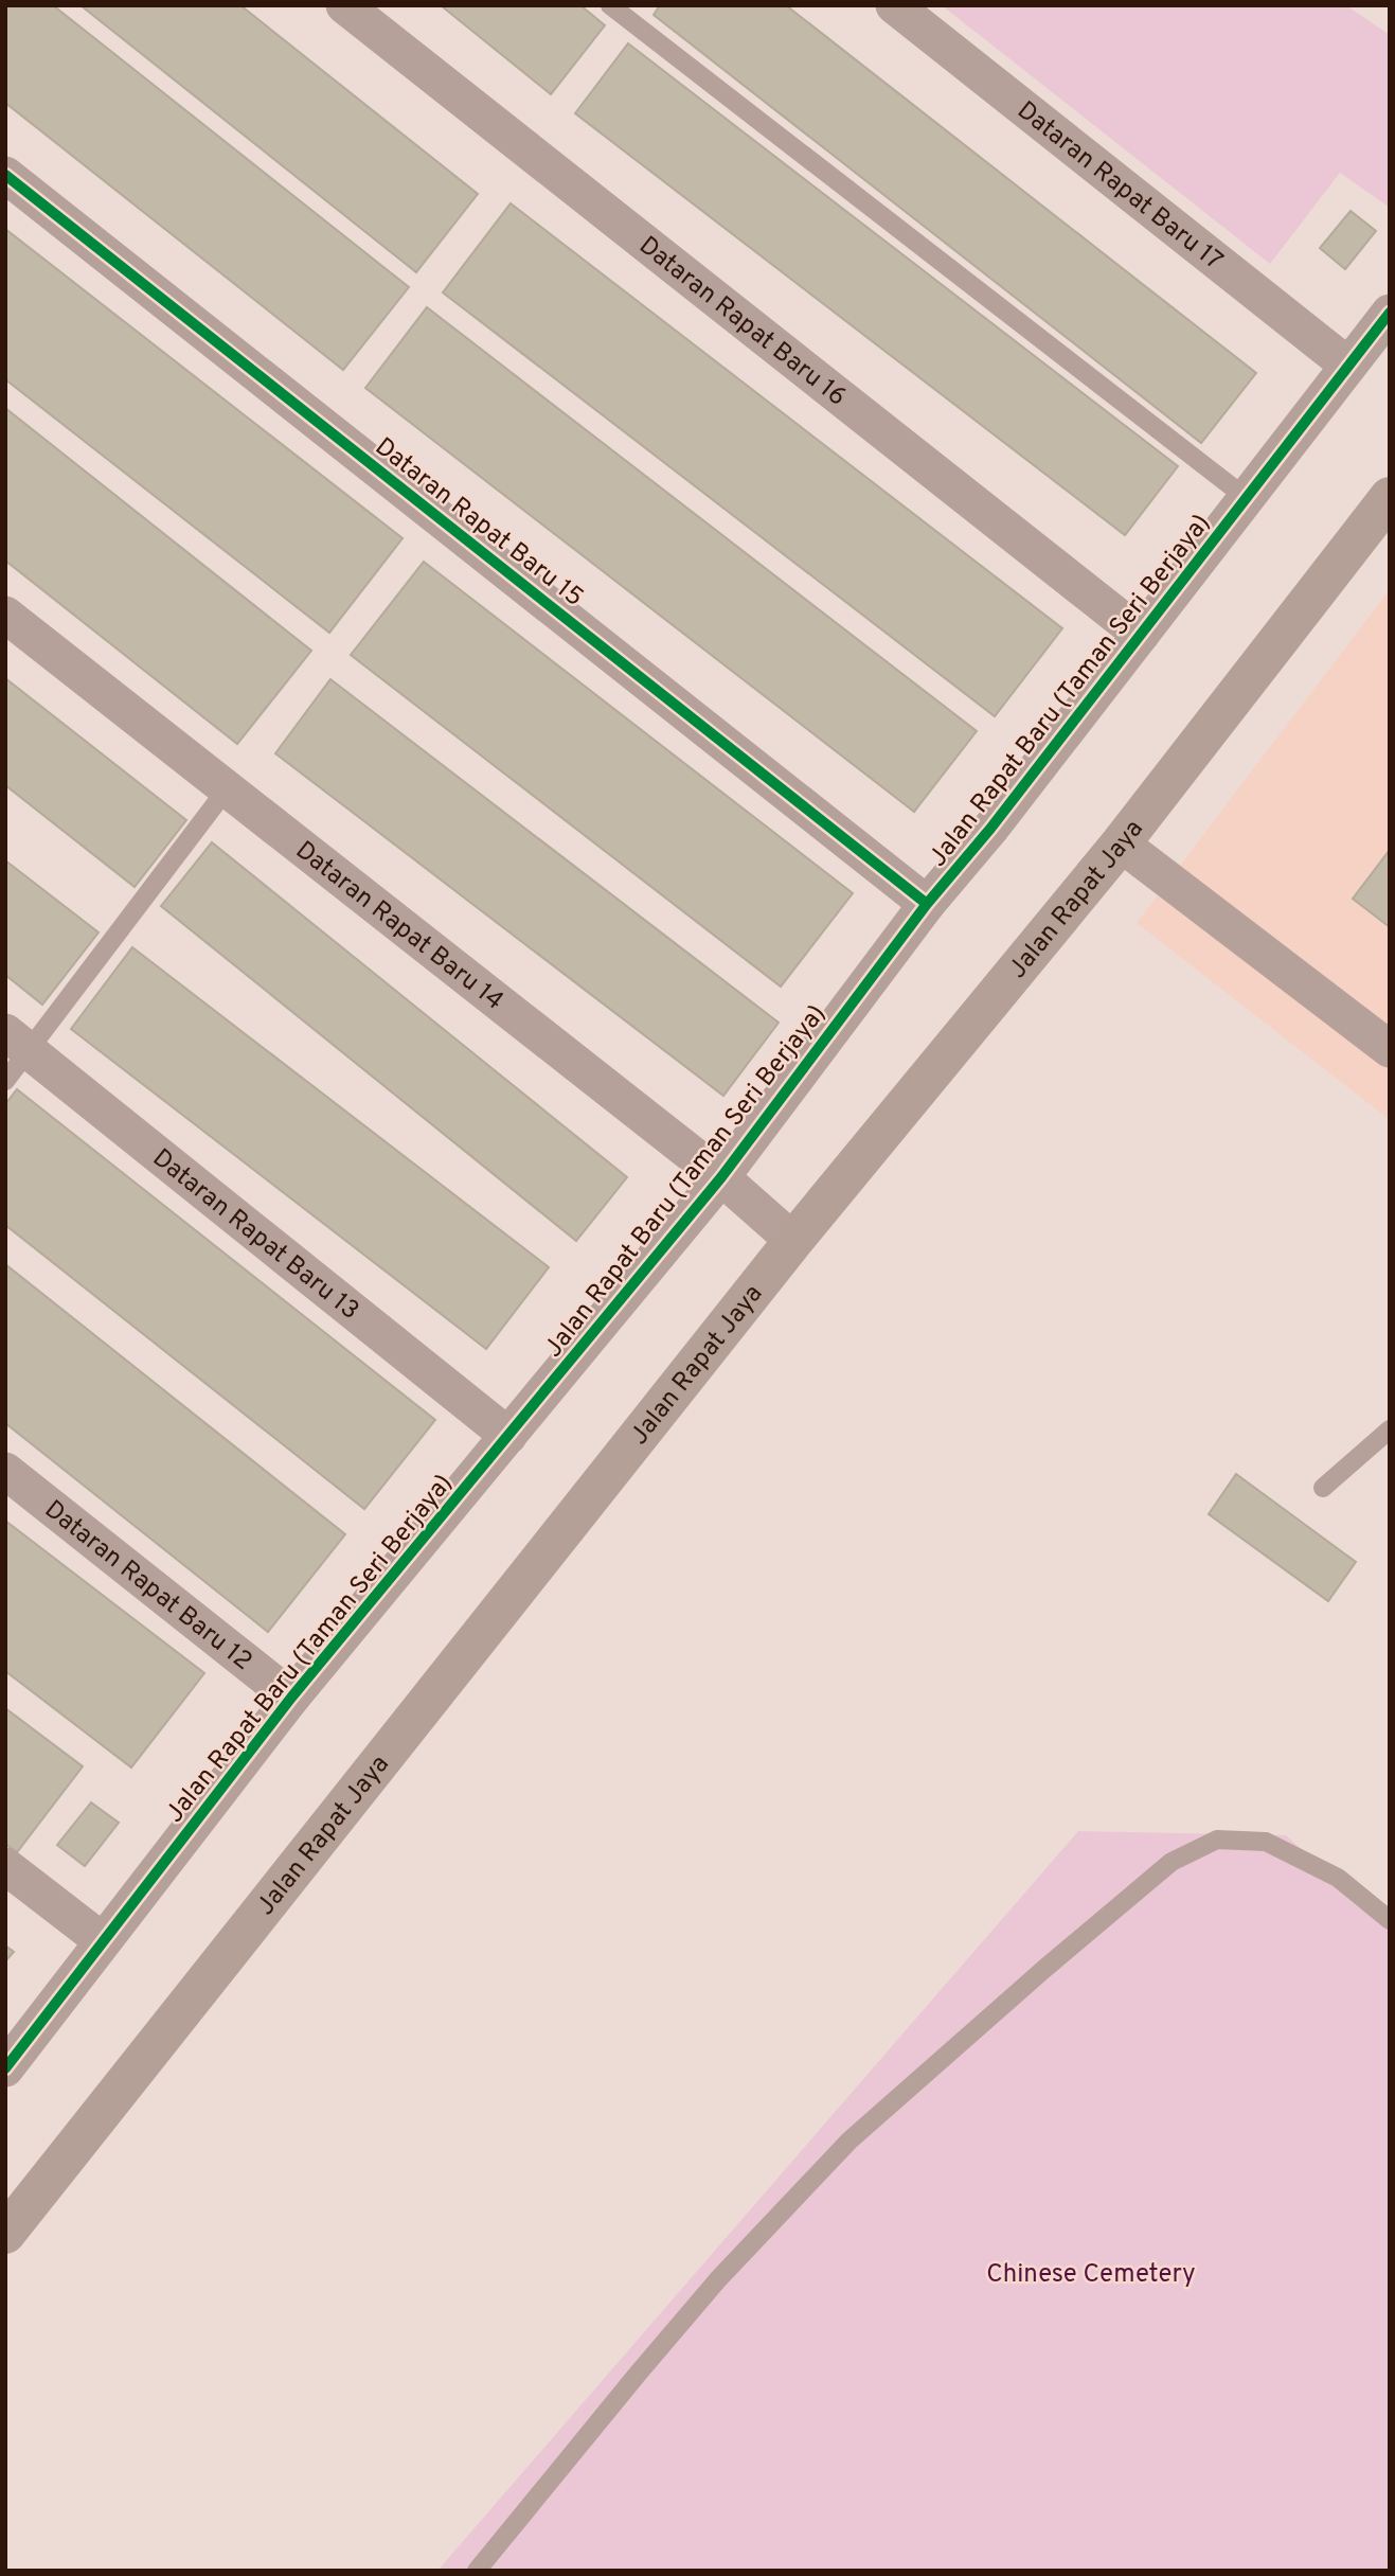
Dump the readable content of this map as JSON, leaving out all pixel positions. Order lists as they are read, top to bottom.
{
  "streets": {
    "street": [
      "Dataran Rapat Baru 17",
      "Dataran Rapat Baru 16",
      "Dataran Rapat Baru 15",
      "Jalan Rapat Baru (Taman Seri Berjaya)",
      "Jalan Rapat Jaya",
      "Dataran Rapat Baru 14",
      "Dataran Rapat Baru 13",
      "Dataran Rapat Baru 12"
    ]
  },
  "crossings": [
    ["Dataran Rapat Baru 17", "Jalan Rapat Baru (Taman Seri Berjaya)"],
    ["Dataran Rapat Baru 16", "Jalan Rapat Baru (Taman Seri Berjaya)"],
    ["Dataran Rapat Baru 15", "Jalan Rapat Baru (Taman Seri Berjaya)"],
    ["Jalan Rapat Baru (Taman Seri Berjaya)", "Dataran Rapat Baru 14"],
    ["Jalan Rapat Baru (Taman Seri Berjaya)", "Dataran Rapat Baru 13"],
    ["Jalan Rapat Baru (Taman Seri Berjaya)", "Dataran Rapat Baru 12"],
    ["Jalan Rapat Jaya", "Dataran Rapat Baru 14"]
  ],
  "parks": ["Chinese Cemetery"]
}
